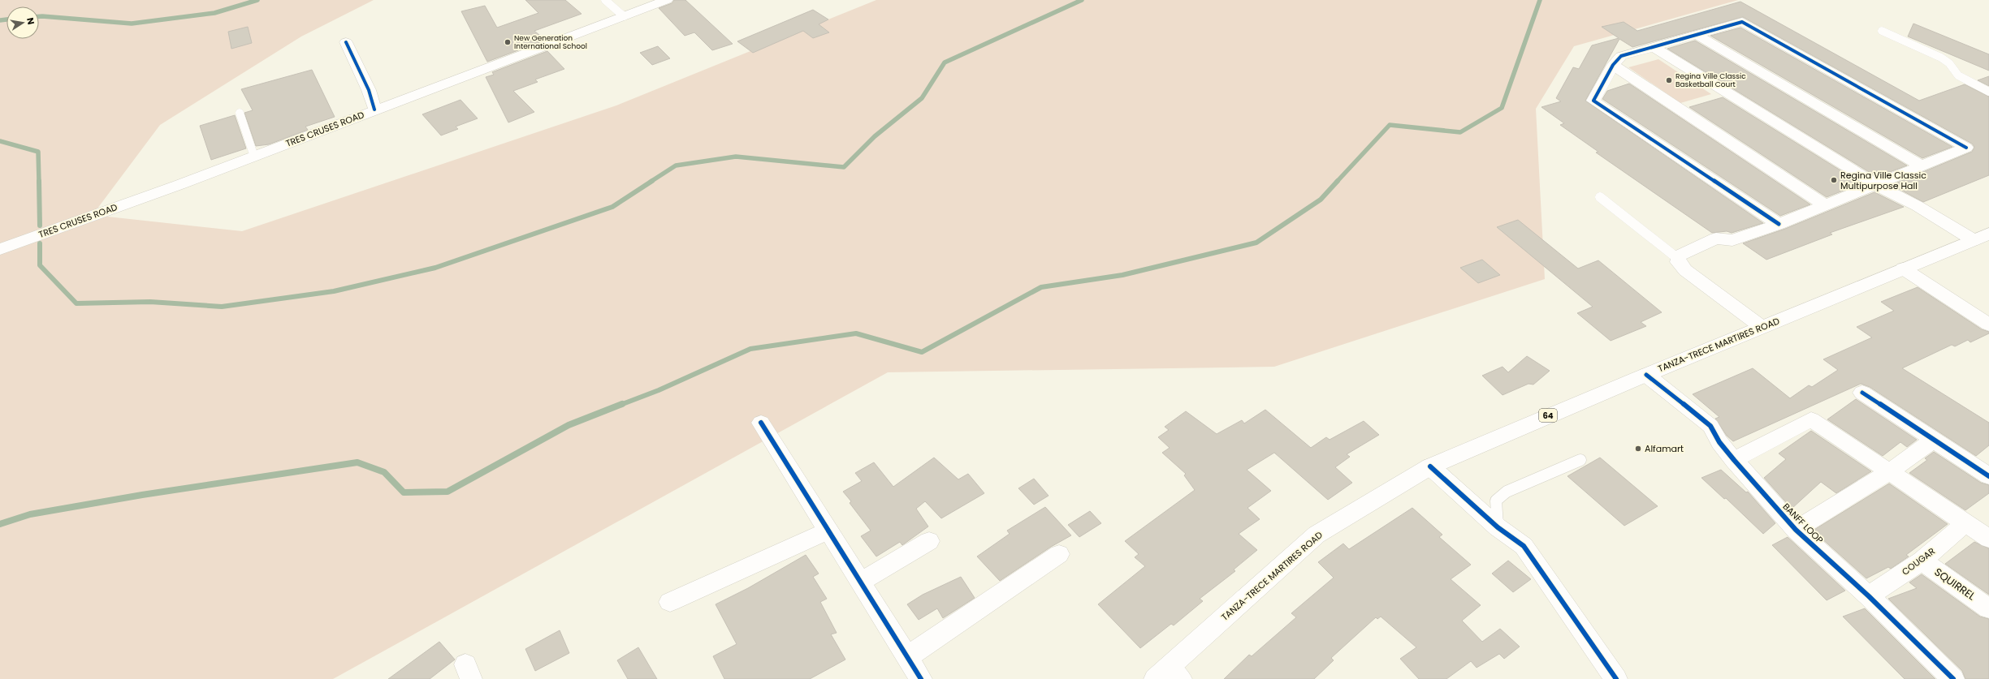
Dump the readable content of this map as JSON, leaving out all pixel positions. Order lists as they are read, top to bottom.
{
  "streets": {
    "street": [
      "TRES CRUSES ROAD",
      "TANZA-TRECE MARTIRES ROAD",
      "64",
      "BANFF LOOP",
      "COUGAR",
      "SQUIRREL"
    ]
  },
  "crossings": [
    ["TANZA-TRECE MARTIRES ROAD", "BANFF LOOP"],
    ["BANFF LOOP", "COUGAR"],
    ["COUGAR", "SQUIRREL"]
  ],
  "places": [
    "New Generation International School",
    "Regina Ville Classic Basketball Court",
    "Regina Ville Classic Multipurpose Hall",
    "Alfamart"
  ],
  "north": "right"
}
